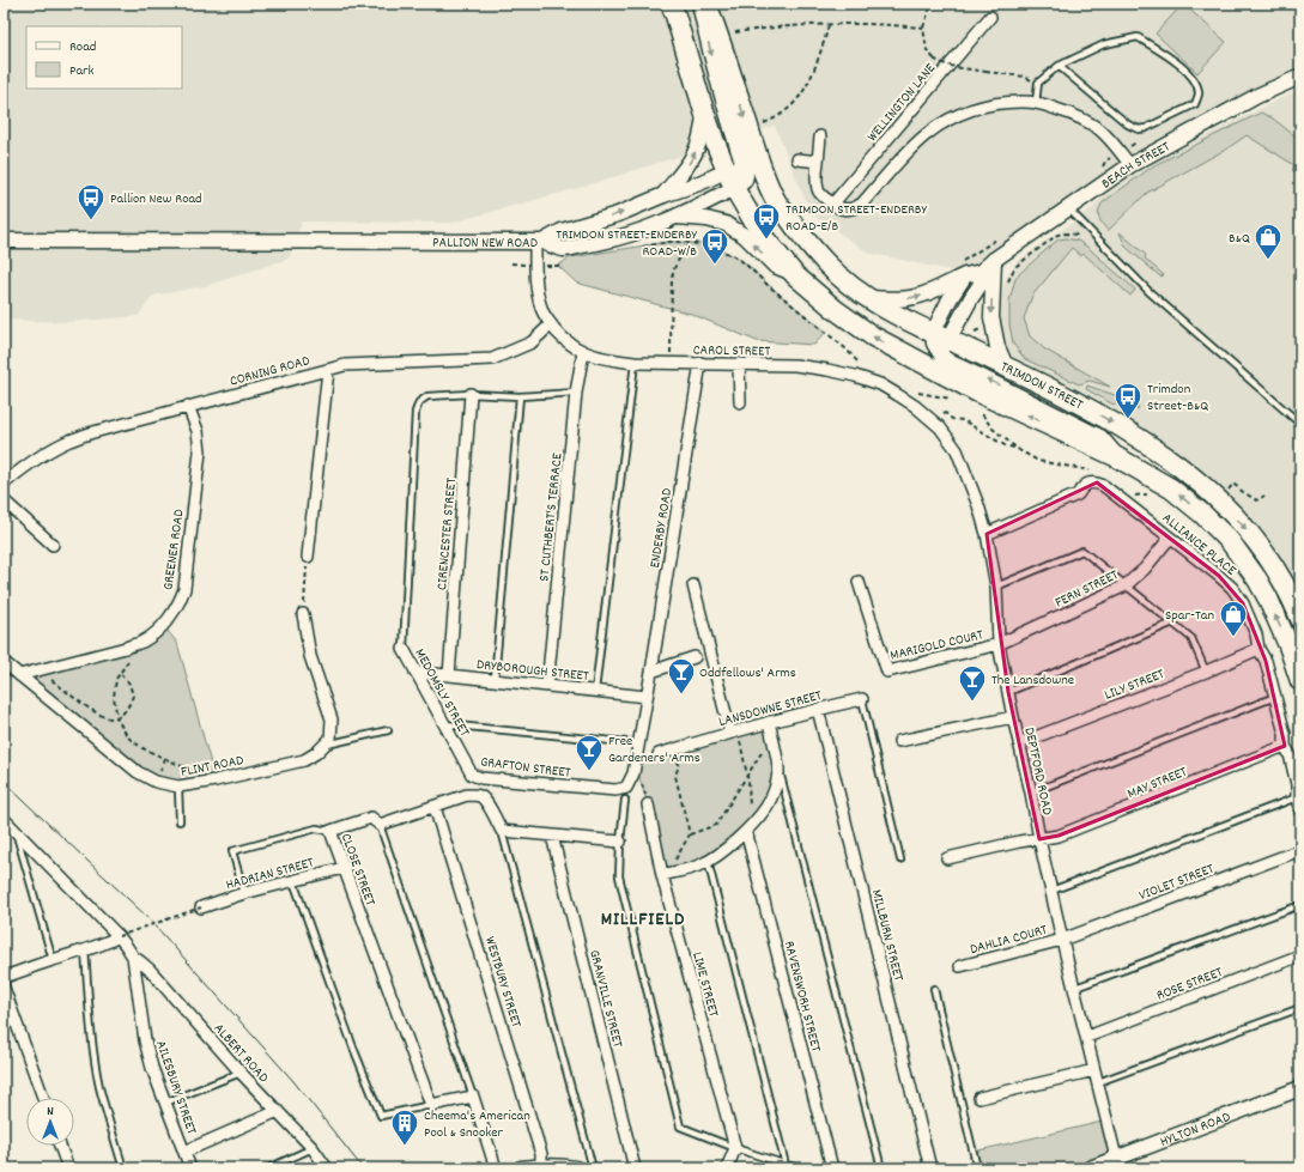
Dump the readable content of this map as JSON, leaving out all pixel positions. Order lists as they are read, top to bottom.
{
  "streets": {
    "highway": ["TRIMDON STREET"],
    "street": [
      "WELLINGTON LANE",
      "BEACH STREET",
      "PALLION NEW ROAD",
      "CAROL STREET",
      "CORNING ROAD",
      "ST CUTHBERT'S TERRACE",
      "ENDERBY ROAD",
      "CIRENCESTER STREET",
      "ALLIANCE PLACE",
      "GREENER ROAD",
      "FERN STREET",
      "MARIGOLD COURT",
      "DRYBOROUGH STREET",
      "LILY STREET",
      "MEDOMSLY STREET",
      "LANSDOWNE STREET",
      "FLINT ROAD",
      "GRAFTON STREET",
      "DEPTFORD ROAD",
      "MAY STREET",
      "CLOSE STREET",
      "HADRIAN STREET",
      "VIOLET STREET",
      "MILLBURN STREET",
      "DAHLIA COURT",
      "WESTBURY STREET",
      "ROSE STREET",
      "LIME STREET",
      "RAVENSWORH STREET",
      "GRANVILLE STREET",
      "ALBERT ROAD",
      "AILESBURY STREET",
      "HYLTON ROAD"
    ]
  },
  "crossings": [
    ["BEACH STREET", "TRIMDON STREET"],
    ["PALLION NEW ROAD", "CAROL STREET"],
    ["CAROL STREET", "CORNING ROAD"],
    ["CAROL STREET", "ST CUTHBERT'S TERRACE"],
    ["CAROL STREET", "ENDERBY ROAD"],
    ["CAROL STREET", "DEPTFORD ROAD"],
    ["CORNING ROAD", "GREENER ROAD"],
    ["ST CUTHBERT'S TERRACE", "DRYBOROUGH STREET"],
    ["ENDERBY ROAD", "DRYBOROUGH STREET"],
    ["ENDERBY ROAD", "GRAFTON STREET"],
    ["CIRENCESTER STREET", "DRYBOROUGH STREET"],
    ["ALLIANCE PLACE", "FERN STREET"],
    ["ALLIANCE PLACE", "LILY STREET"],
    ["ALLIANCE PLACE", "DEPTFORD ROAD"],
    ["ALLIANCE PLACE", "MAY STREET"],
    ["GREENER ROAD", "FLINT ROAD"],
    ["FERN STREET", "MARIGOLD COURT"],
    ["FERN STREET", "DEPTFORD ROAD"],
    ["MARIGOLD COURT", "DEPTFORD ROAD"],
    ["DRYBOROUGH STREET", "MEDOMSLY STREET"],
    ["DRYBOROUGH STREET", "GRAFTON STREET"],
    ["LILY STREET", "DEPTFORD ROAD"],
    ["MEDOMSLY STREET", "GRAFTON STREET"],
    ["LANSDOWNE STREET", "MILLBURN STREET"],
    ["DEPTFORD ROAD", "MAY STREET"],
    ["DEPTFORD ROAD", "VIOLET STREET"],
    ["DEPTFORD ROAD", "DAHLIA COURT"],
    ["DEPTFORD ROAD", "ROSE STREET"],
    ["DEPTFORD ROAD", "HYLTON ROAD"],
    ["CLOSE STREET", "HADRIAN STREET"],
    ["CLOSE STREET", "WESTBURY STREET"],
    ["VIOLET STREET", "DAHLIA COURT"],
    ["ALBERT ROAD", "AILESBURY STREET"]
  ],
  "districts": ["MILLFIELD"],
  "places": {
    "bus stop": [
      "Pallion New Road",
      "TRIMDON STREET-ENDERBY ROAD-E/B",
      "TRIMDON STREET-ENDERBY ROAD-W/B",
      "Trimdon Street-B&Q"
    ],
    "shop": ["B&Q", "Spar-Tan"],
    "bar": ["Oddfellows' Arms", "The Lansdowne", "Free Gardeners' Arms"],
    "building": ["Cheema's American Pool & Snooker"]
  },
  "legend": ["Road", "Park"],
  "north": "top"
}
